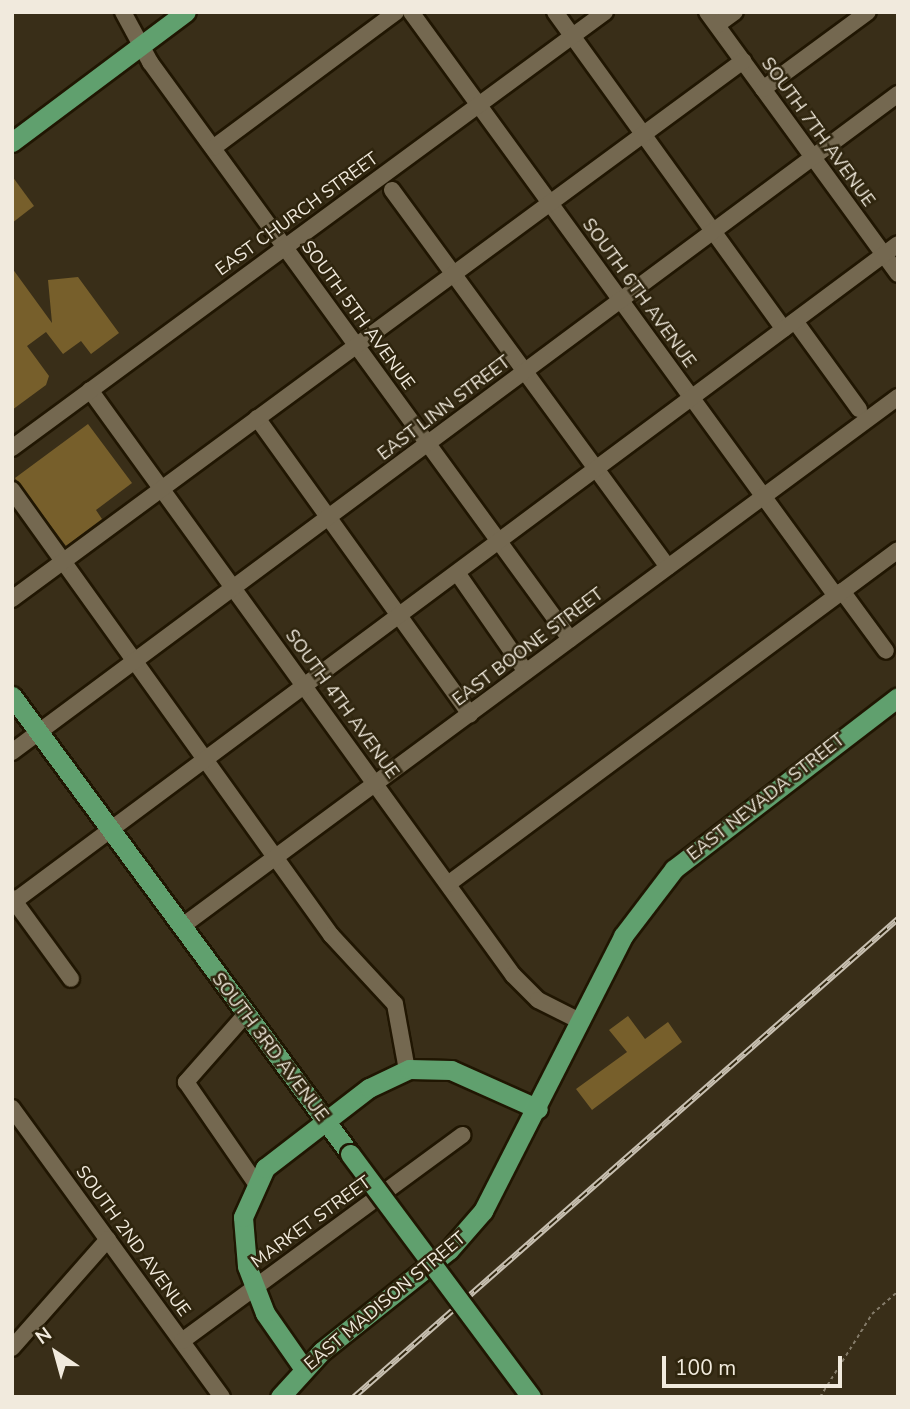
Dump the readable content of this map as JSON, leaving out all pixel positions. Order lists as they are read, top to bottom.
{
  "streets": {
    "main road": ["EAST NEVADA STREET", "SOUTH 3RD AVENUE", "EAST MADISON STREET"],
    "street": [
      "SOUTH 7TH AVENUE",
      "EAST CHURCH STREET",
      "SOUTH 6TH AVENUE",
      "SOUTH 5TH AVENUE",
      "EAST LINN STREET",
      "EAST BOONE STREET",
      "SOUTH 4TH AVENUE",
      "MARKET STREET",
      "SOUTH 2ND AVENUE"
    ]
  },
  "crossings": [
    ["SOUTH 7TH AVENUE", "EAST LINN STREET"],
    ["EAST CHURCH STREET", "SOUTH 6TH AVENUE"],
    ["EAST CHURCH STREET", "SOUTH 5TH AVENUE"],
    ["EAST CHURCH STREET", "SOUTH 4TH AVENUE"],
    ["SOUTH 6TH AVENUE", "EAST LINN STREET"],
    ["SOUTH 6TH AVENUE", "EAST BOONE STREET"],
    ["SOUTH 5TH AVENUE", "EAST LINN STREET"],
    ["SOUTH 5TH AVENUE", "EAST BOONE STREET"],
    ["EAST LINN STREET", "SOUTH 4TH AVENUE"],
    ["EAST LINN STREET", "SOUTH 3RD AVENUE"],
    ["EAST BOONE STREET", "SOUTH 4TH AVENUE"],
    ["EAST BOONE STREET", "SOUTH 3RD AVENUE"],
    ["SOUTH 4TH AVENUE", "EAST MADISON STREET"],
    ["EAST NEVADA STREET", "EAST MADISON STREET"],
    ["MARKET STREET", "SOUTH 2ND AVENUE"]
  ],
  "scale_bar": "100 m",
  "north": "top left"
}
